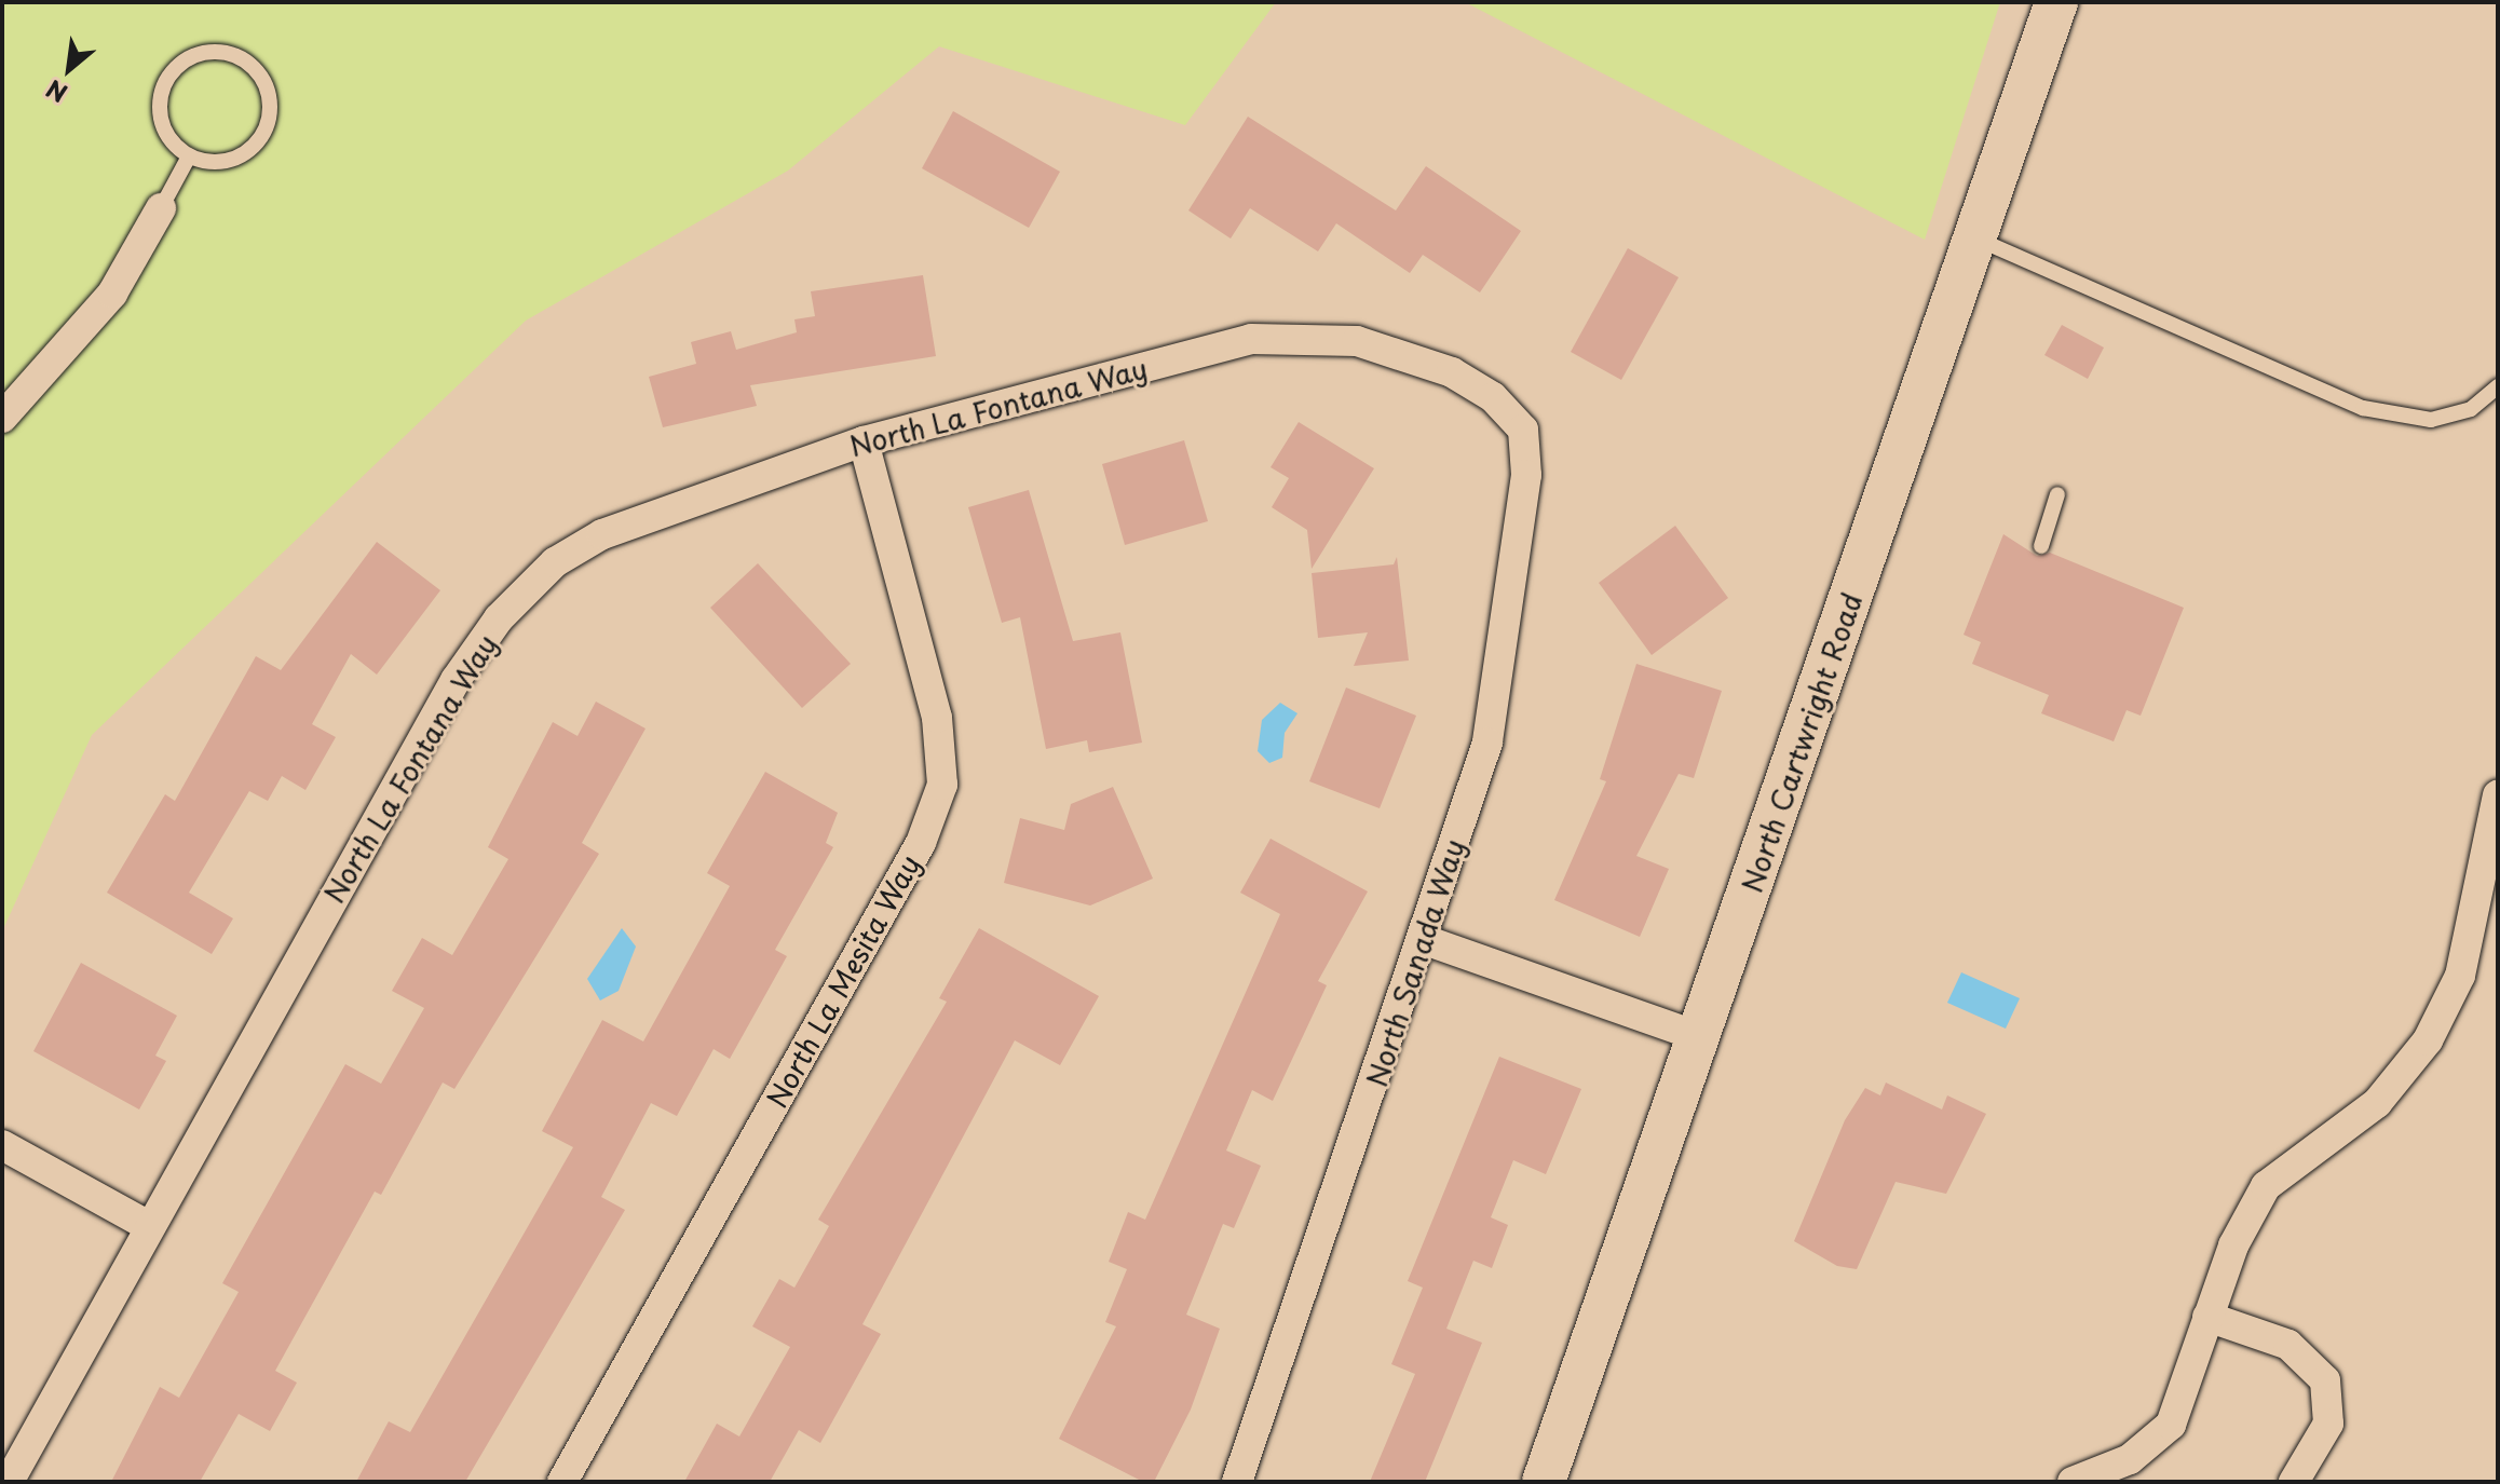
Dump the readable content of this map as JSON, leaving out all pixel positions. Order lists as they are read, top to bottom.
{
  "streets": {
    "street": [
      "North La Fontana Way",
      "North Cartwright Road",
      "North Sanada Way",
      "North La Mesita Way"
    ]
  },
  "crossings": [
    ["North La Fontana Way", "North Sanada Way"],
    ["North La Fontana Way", "North La Mesita Way"]
  ],
  "north": "bottom left"
}
